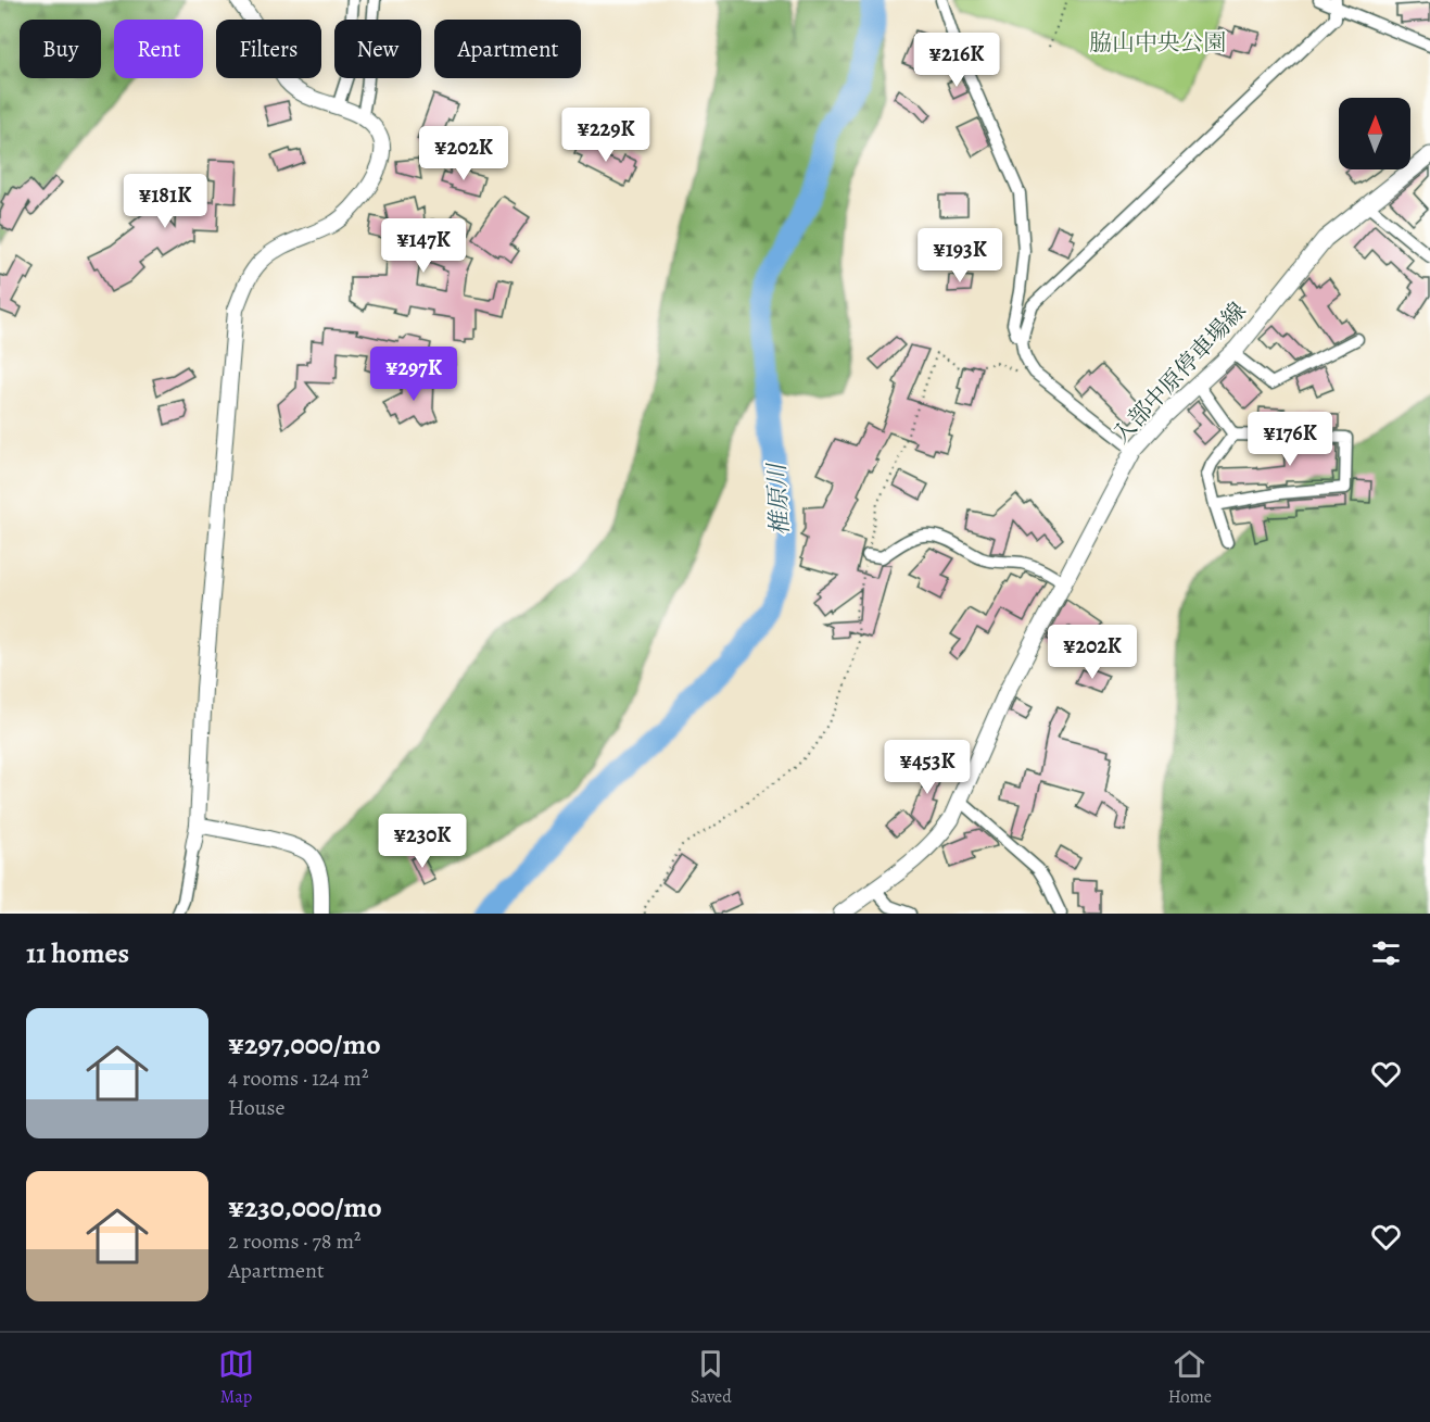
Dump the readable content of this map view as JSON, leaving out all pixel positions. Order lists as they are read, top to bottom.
{
  "streets": {
    "main road": ["入部中原停車場線"]
  },
  "water": ["椎原川"],
  "parks": ["脇山中央公園"],
  "north": "top",
  "page": {
    "chip": [
      "Buy",
      "Rent",
      "Filters",
      "New",
      "Apartment"
    ],
    "price": [
      "¥216K",
      "¥229K",
      "¥202K",
      "¥181K",
      "¥147K",
      "¥193K",
      "¥297K",
      "¥176K",
      "¥202K",
      "¥453K",
      "¥230K"
    ],
    "heading": "11 homes",
    "list": [
      {
        "name": "¥297,000/mo",
        "note": "4 rooms · 124 m² · House"
      },
      {
        "name": "¥230,000/mo",
        "note": "2 rooms · 78 m² · Apartment"
      }
    ],
    "tabs": ["Map", "Saved", "Home"]
  }
}
